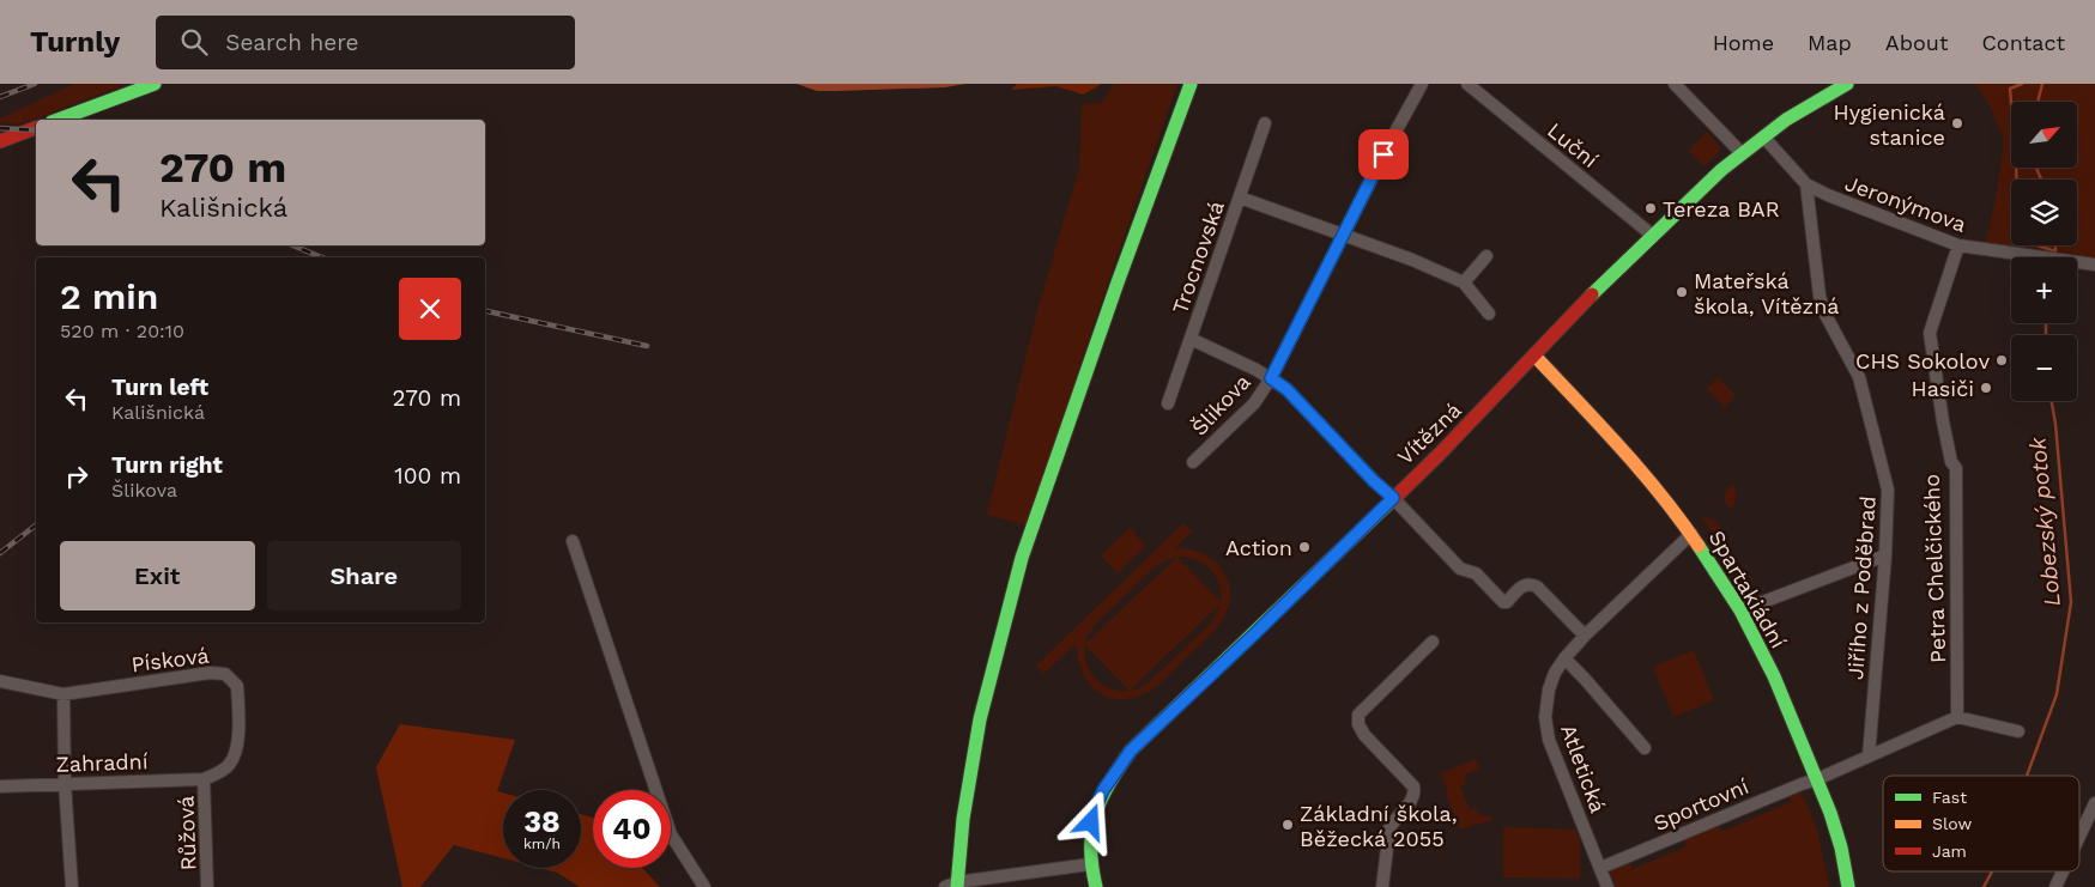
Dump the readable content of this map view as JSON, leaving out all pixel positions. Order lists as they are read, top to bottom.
{
  "streets": {
    "street": [
      "Luční",
      "Jeronýmova",
      "Trocnovská",
      "Šlikova",
      "Vítězná",
      "Petra Chelčického",
      "Jiřího z Poděbrad",
      "Spartakiádní",
      "Písková",
      "Zahradní",
      "Atletická",
      "Sportovní",
      "Růžová"
    ]
  },
  "crossings": [
    ["Luční", "Vítězná"],
    ["Jeronýmova", "Vítězná"],
    ["Jeronýmova", "Petra Chelčického"],
    ["Jeronýmova", "Jiřího z Poděbrad"],
    ["Vítězná", "Spartakiádní"],
    ["Petra Chelčického", "Sportovní"],
    ["Jiřího z Poděbrad", "Sportovní"],
    ["Spartakiádní", "Atletická"],
    ["Spartakiádní", "Sportovní"],
    ["Písková", "Zahradní"],
    ["Písková", "Růžová"],
    ["Zahradní", "Růžová"],
    ["Atletická", "Sportovní"]
  ],
  "water": ["Lobezský potok"],
  "places": [
    "Hygienická stanice",
    "Tereza BAR",
    "Mateřská škola, Vítězná",
    "CHS Sokolov",
    "Hasiči",
    "Action",
    "Základní škola, Běžecká 2055"
  ],
  "legend": ["Fast", "Slow", "Jam"],
  "north": "top right",
  "page": {
    "header": "Turnly",
    "search": "Search here",
    "nav": [
      "Home",
      "Map",
      "About",
      "Contact"
    ],
    "map_buttons": ["+", "−"],
    "turn": ["270 m", "Kališnická"],
    "heading": ["2 min", "520 m · 20:10"],
    "list": [
      {
        "name": "Turn left",
        "note": "Kališnická",
        "value": "270 m"
      },
      {
        "name": "Turn right",
        "note": "Šlikova",
        "value": "100 m"
      }
    ],
    "buttons": ["Exit", "Share"],
    "speed": "38 km/h",
    "limit": "40"
  }
}
